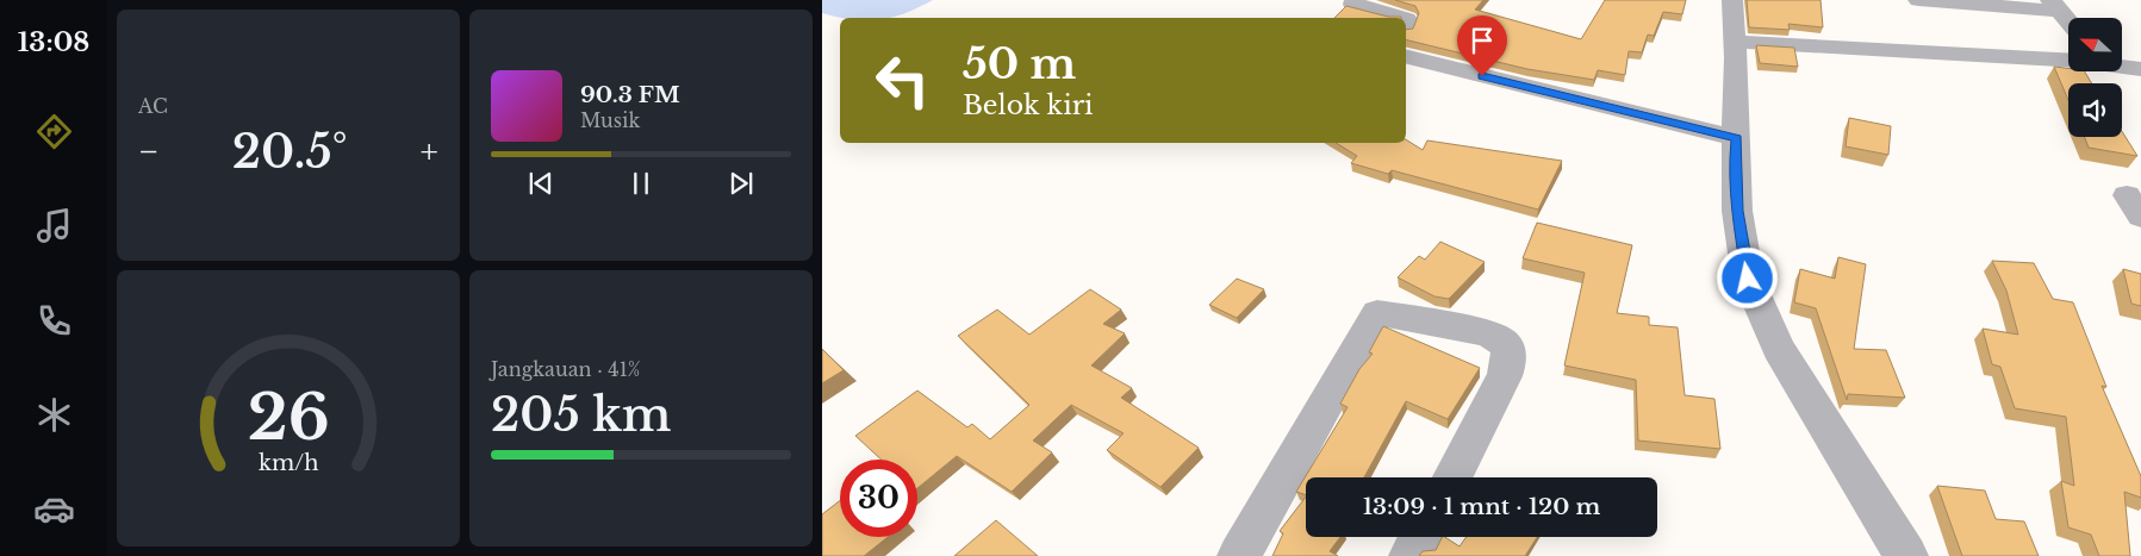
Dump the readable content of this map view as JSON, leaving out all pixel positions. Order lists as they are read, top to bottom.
{
  "north": "left",
  "page": {
    "tabs": "13:08",
    "tile": [
      "AC",
      ["Jangkauan · 41%", "205 km"]
    ],
    "turn": ["50 m", "Belok kiri"],
    "song": ["90.3 FM", "Musik"],
    "heat": ["−", "20.5°", "+"],
    "limit": "30",
    "trip": "13:09 · 1 mnt · 120 m",
    "gauge": ["26", "km/h"]
  }
}
